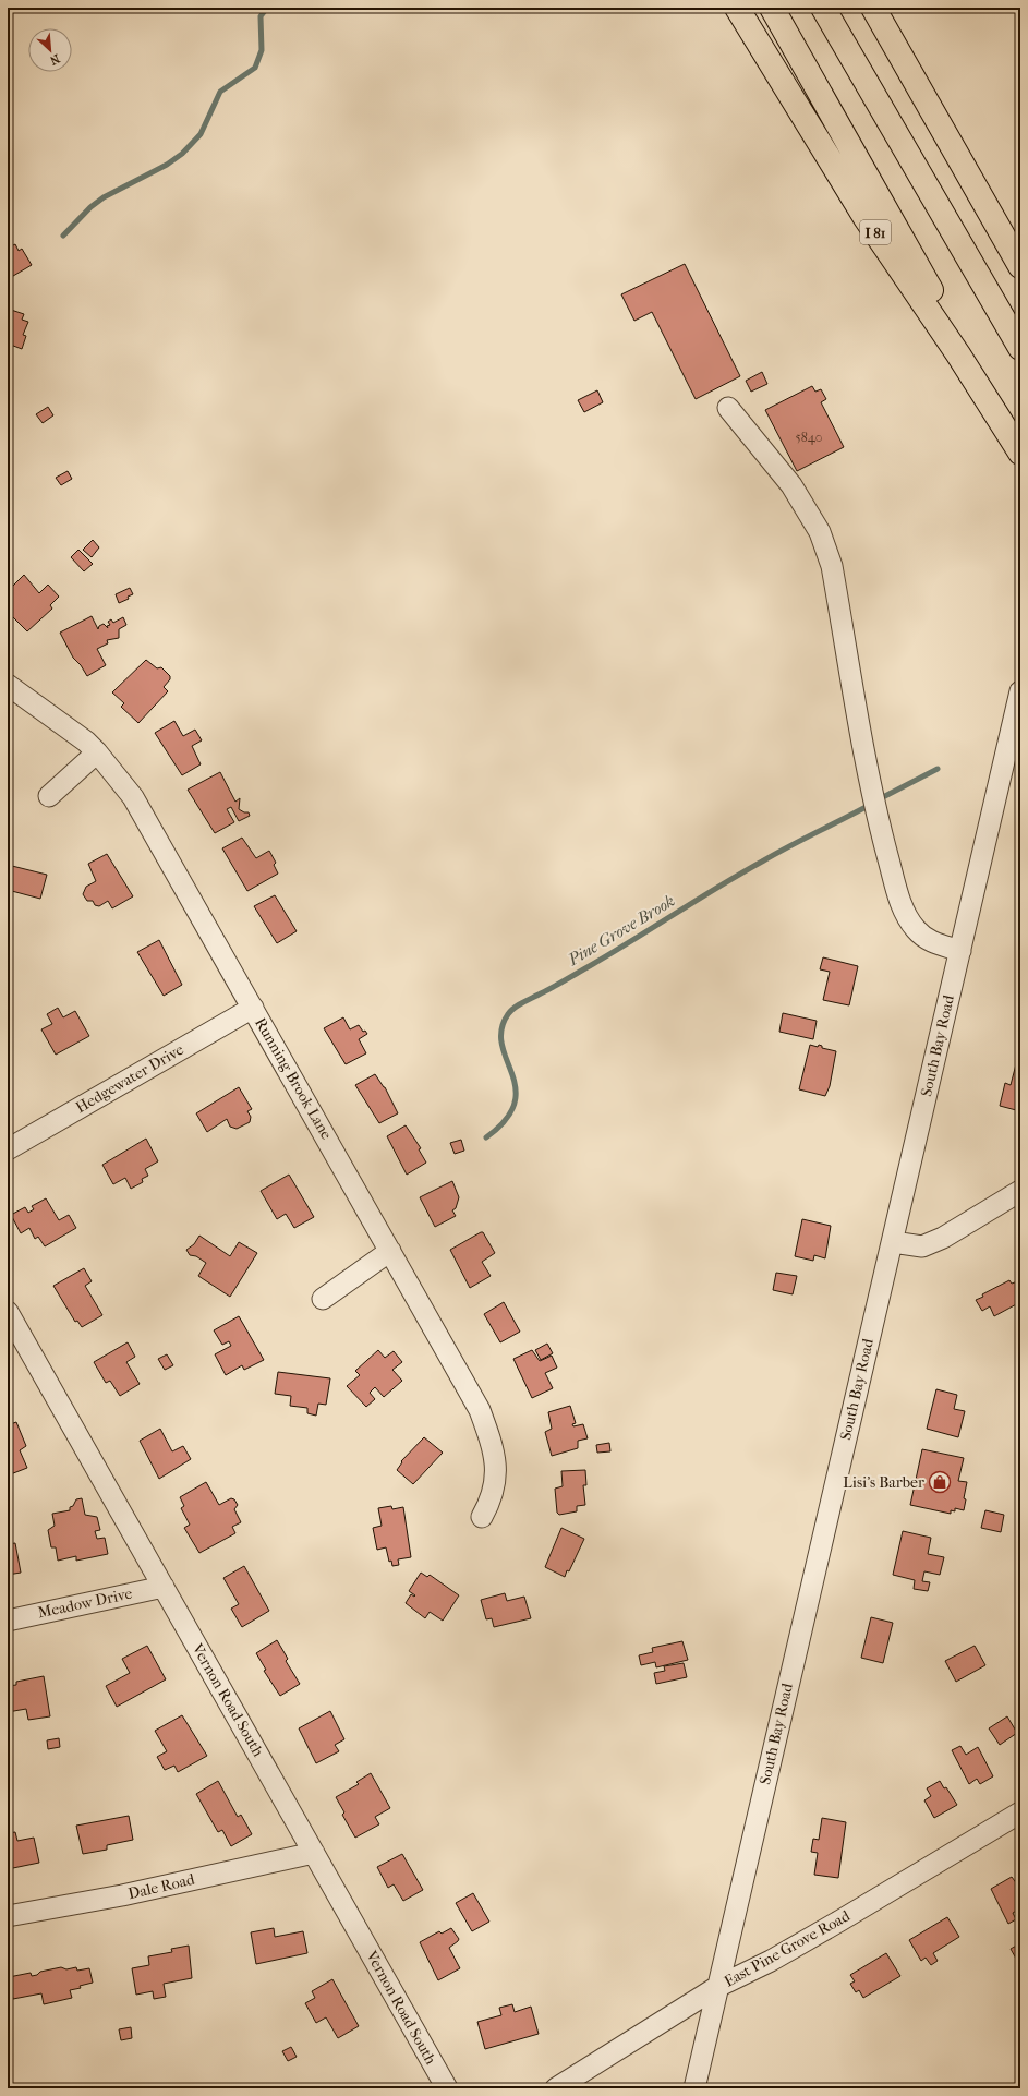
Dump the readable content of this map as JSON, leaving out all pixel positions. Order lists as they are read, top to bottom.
{
  "streets": {
    "highway": ["I 81"],
    "street": [
      "South Bay Road",
      "Hedgewater Drive",
      "Running Brook Lane",
      "Meadow Drive",
      "Vernon Road South",
      "Dale Road",
      "East Pine Grove Road"
    ]
  },
  "crossings": [
    ["South Bay Road", "East Pine Grove Road"],
    ["Hedgewater Drive", "Running Brook Lane"],
    ["Meadow Drive", "Vernon Road South"],
    ["Vernon Road South", "Dale Road"]
  ],
  "water": ["Pine Grove Brook"],
  "places": {
    "shop": ["Lisi's Barber"]
  },
  "house_numbers": ["5840"],
  "north": "bottom right"
}
